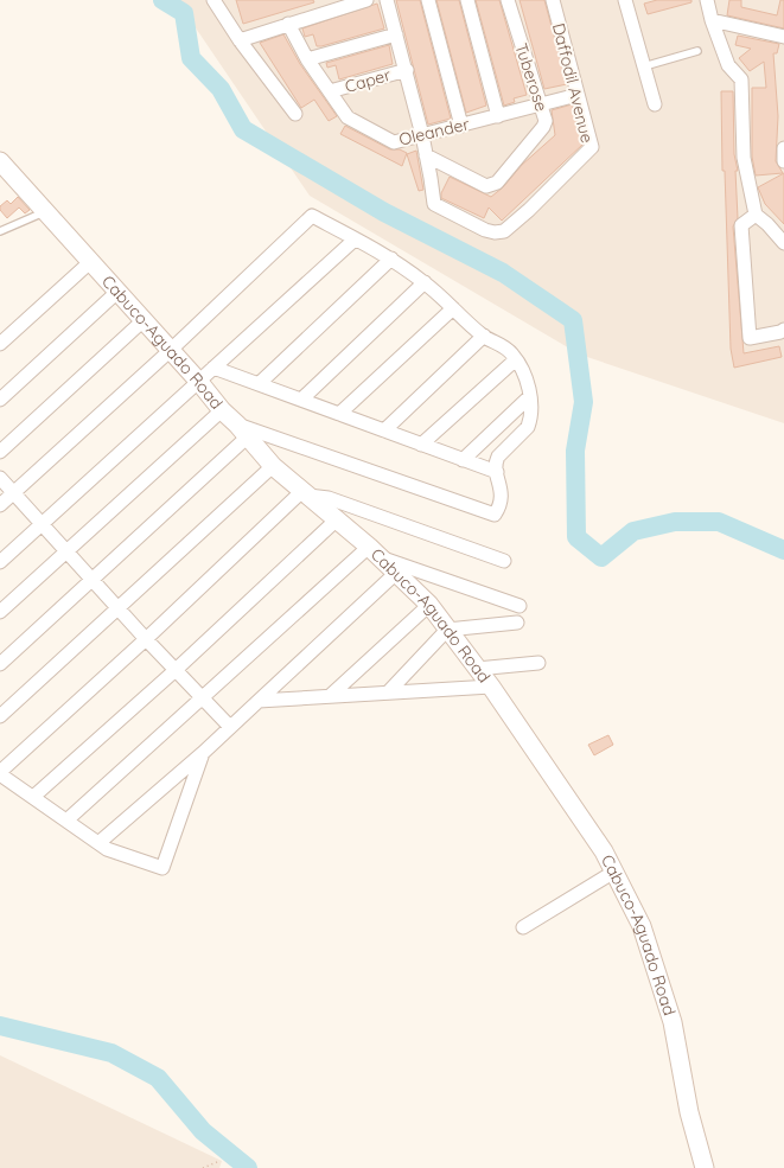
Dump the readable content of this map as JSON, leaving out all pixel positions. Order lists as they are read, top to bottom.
{
  "streets": {
    "street": [
      "Tuberose",
      "Caper",
      "Daffodil Avenue",
      "Oleander",
      "Cabuco-Aguado Road"
    ]
  },
  "crossings": [
    ["Tuberose", "Daffodil Avenue"],
    ["Tuberose", "Oleander"],
    ["Caper", "Oleander"],
    ["Daffodil Avenue", "Oleander"]
  ]
}
